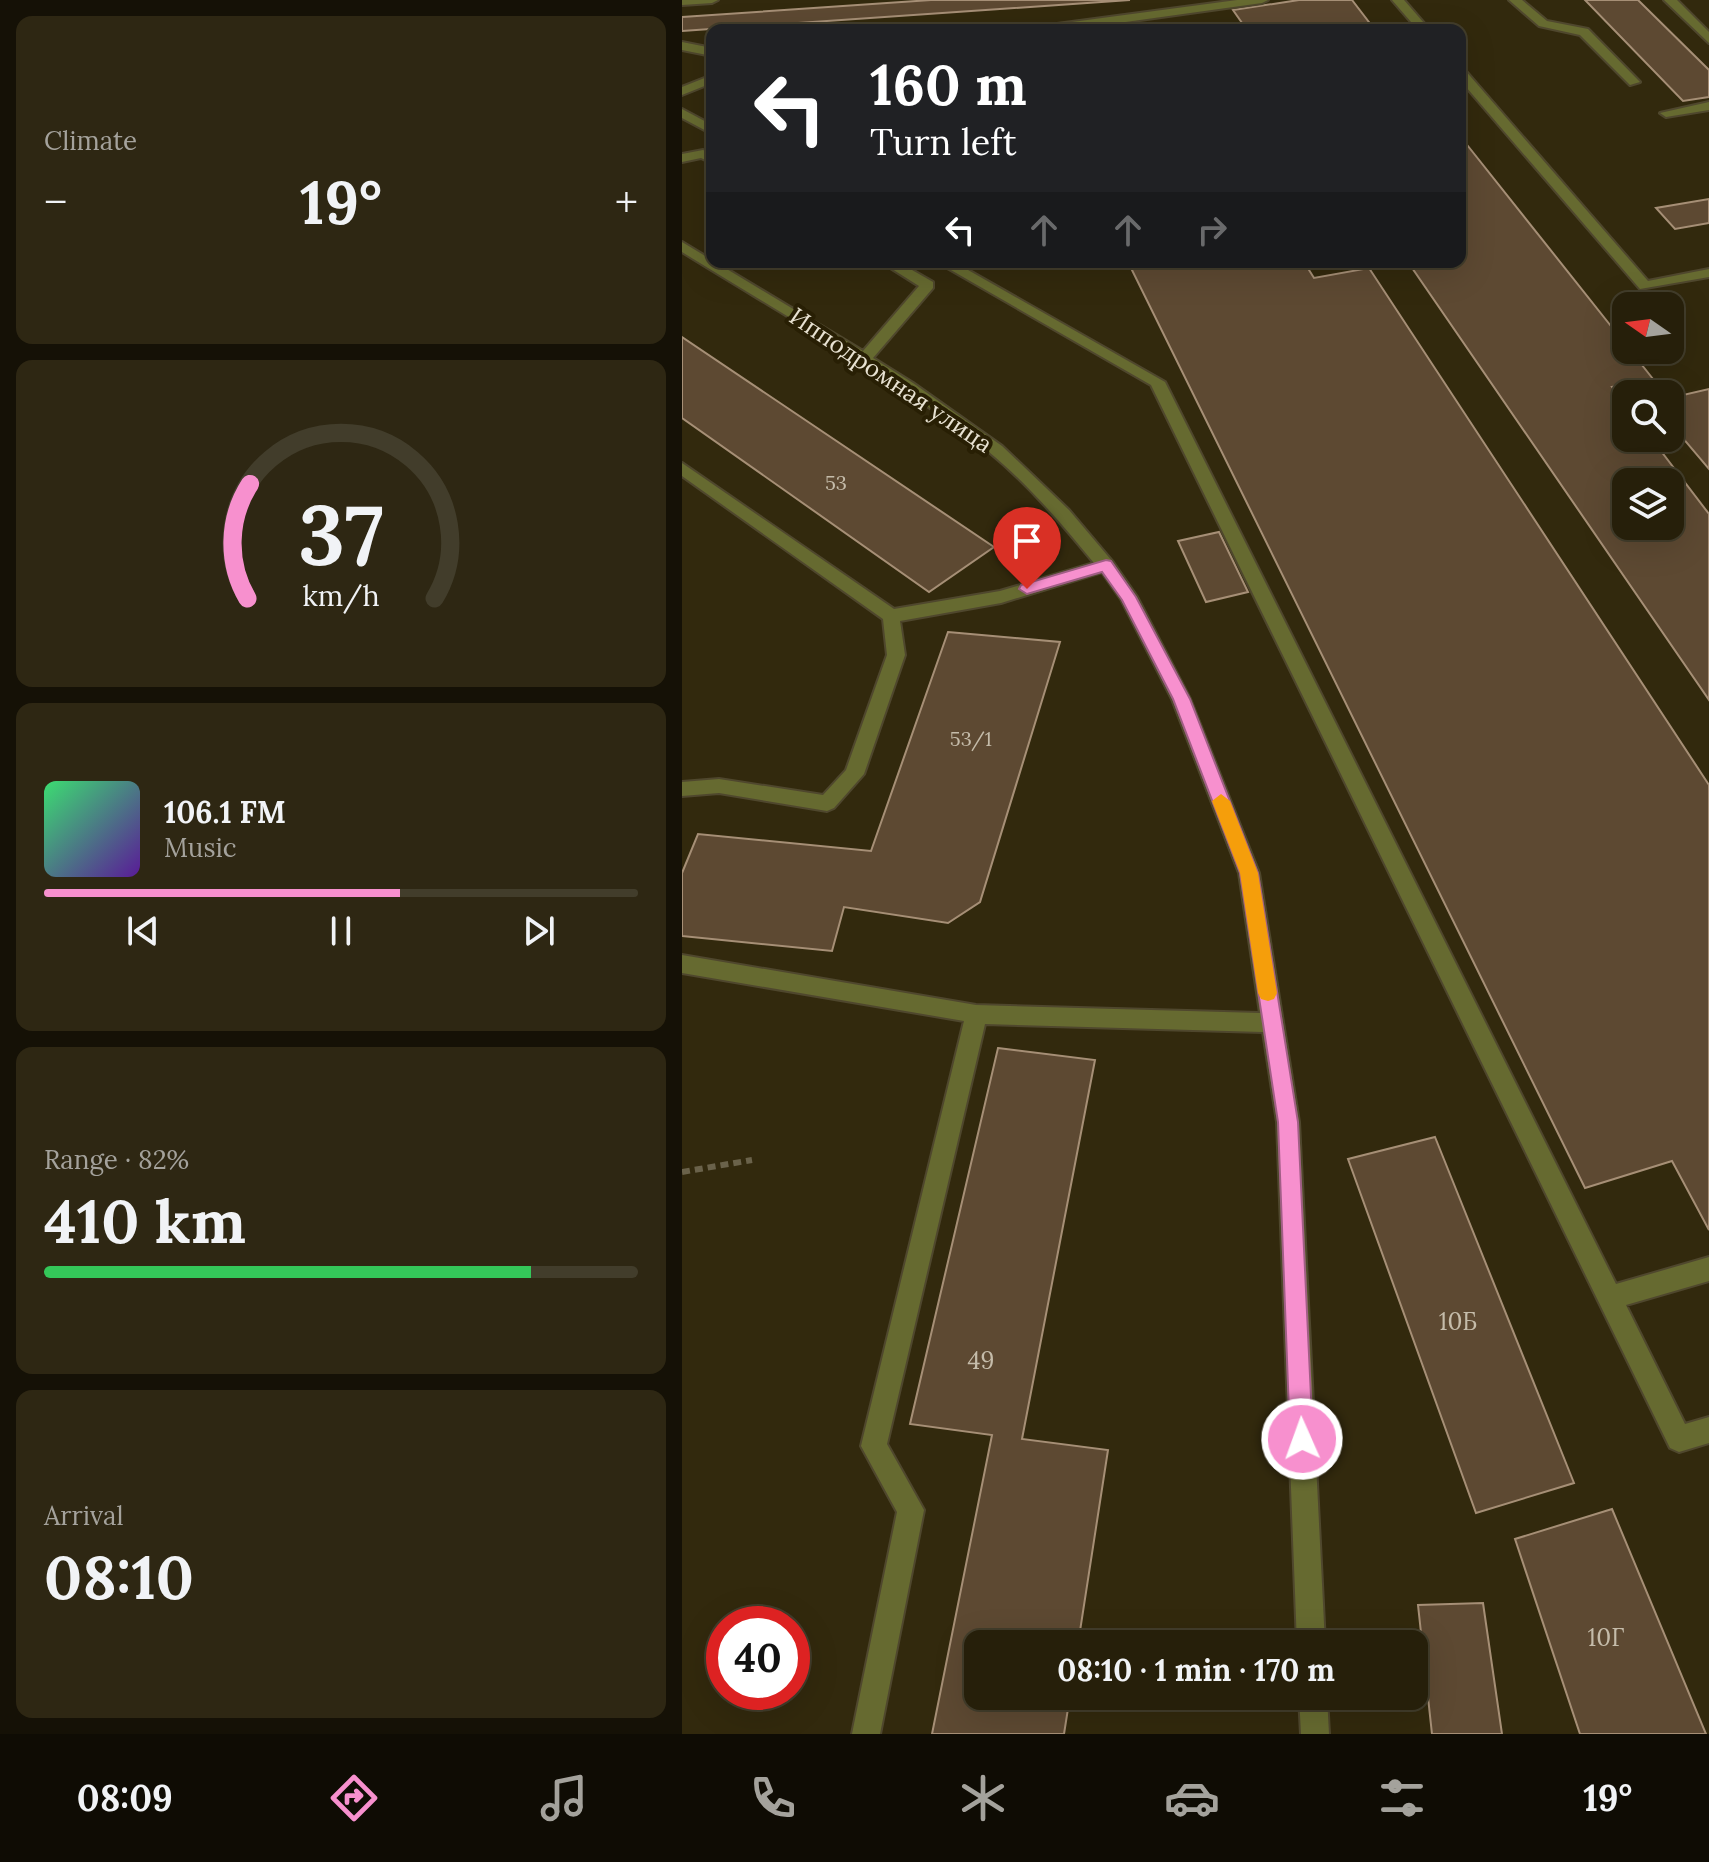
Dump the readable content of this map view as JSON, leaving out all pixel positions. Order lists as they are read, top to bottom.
{
  "streets": {
    "street": ["Ипподромная улица"]
  },
  "house_numbers": [
    "53",
    "53/1",
    "10Б",
    "49",
    "10Г"
  ],
  "north": "left",
  "page": {
    "tile": [
      "Climate",
      ["Range · 82%", "410 km"],
      ["Arrival", "08:10"]
    ],
    "turn": ["160 m", "Turn left"],
    "heat": ["−", "19°", "+"],
    "song": ["106.1 FM", "Music"],
    "limit": "40",
    "trip": "08:10 · 1 min · 170 m",
    "tabs": ["08:09", "19°"],
    "gauge": ["37", "km/h"]
  }
}
